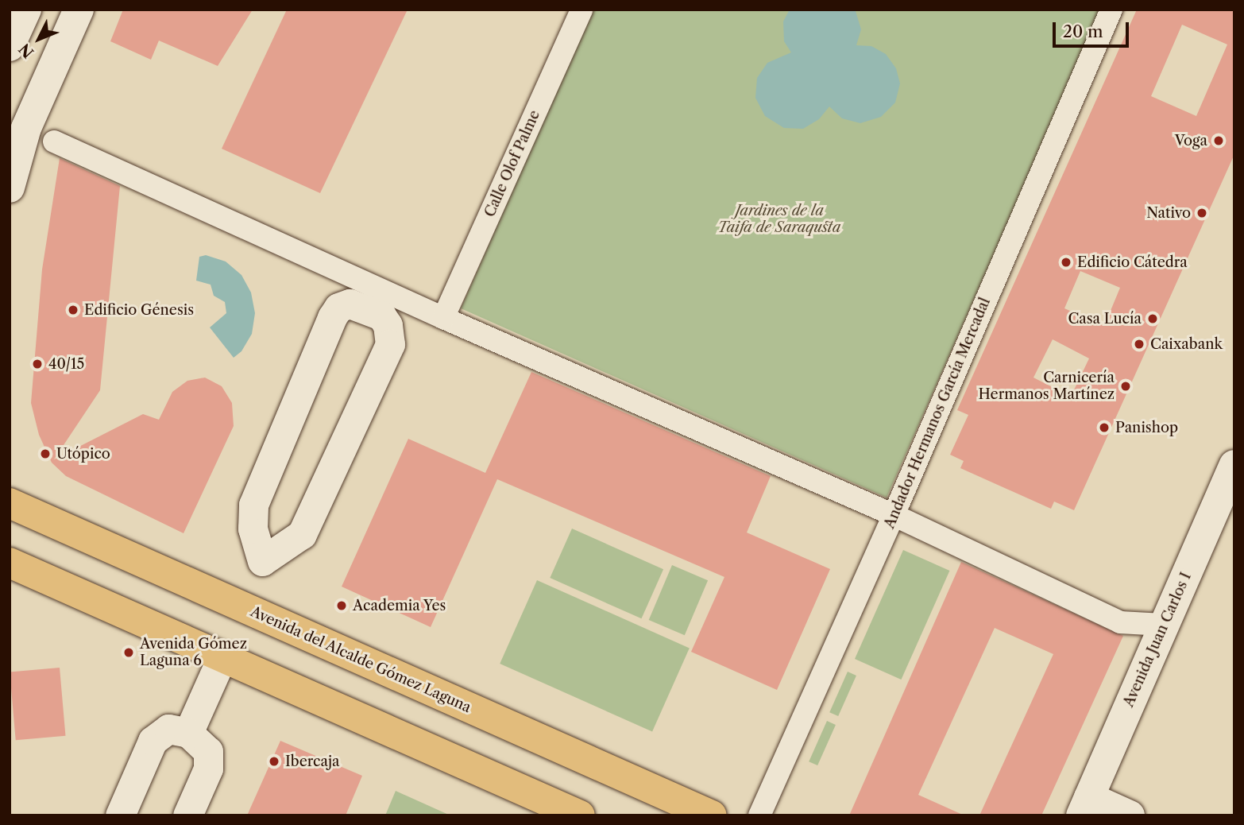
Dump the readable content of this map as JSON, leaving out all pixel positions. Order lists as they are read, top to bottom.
{
  "streets": {
    "main road": ["Avenida del Alcalde Gómez Laguna"],
    "street": ["Calle Olof Palme", "Andador Hermanos García Mercadal", "Avenida Juan Carlos I"]
  },
  "parks": ["Jardines de la Taifa de Saraqusta"],
  "places": [
    "Voga",
    "Nativo",
    "Edificio Cátedra",
    "Edificio Génesis",
    "Casa Lucía",
    "Caixabank",
    "40/15",
    "Carnicería Hermanos Martínez",
    "Panishop",
    "Utópico",
    "Academia Yes",
    "Avenida Gómez Laguna 6",
    "Ibercaja"
  ],
  "scale_bar": "20 m",
  "north": "bottom left"
}
